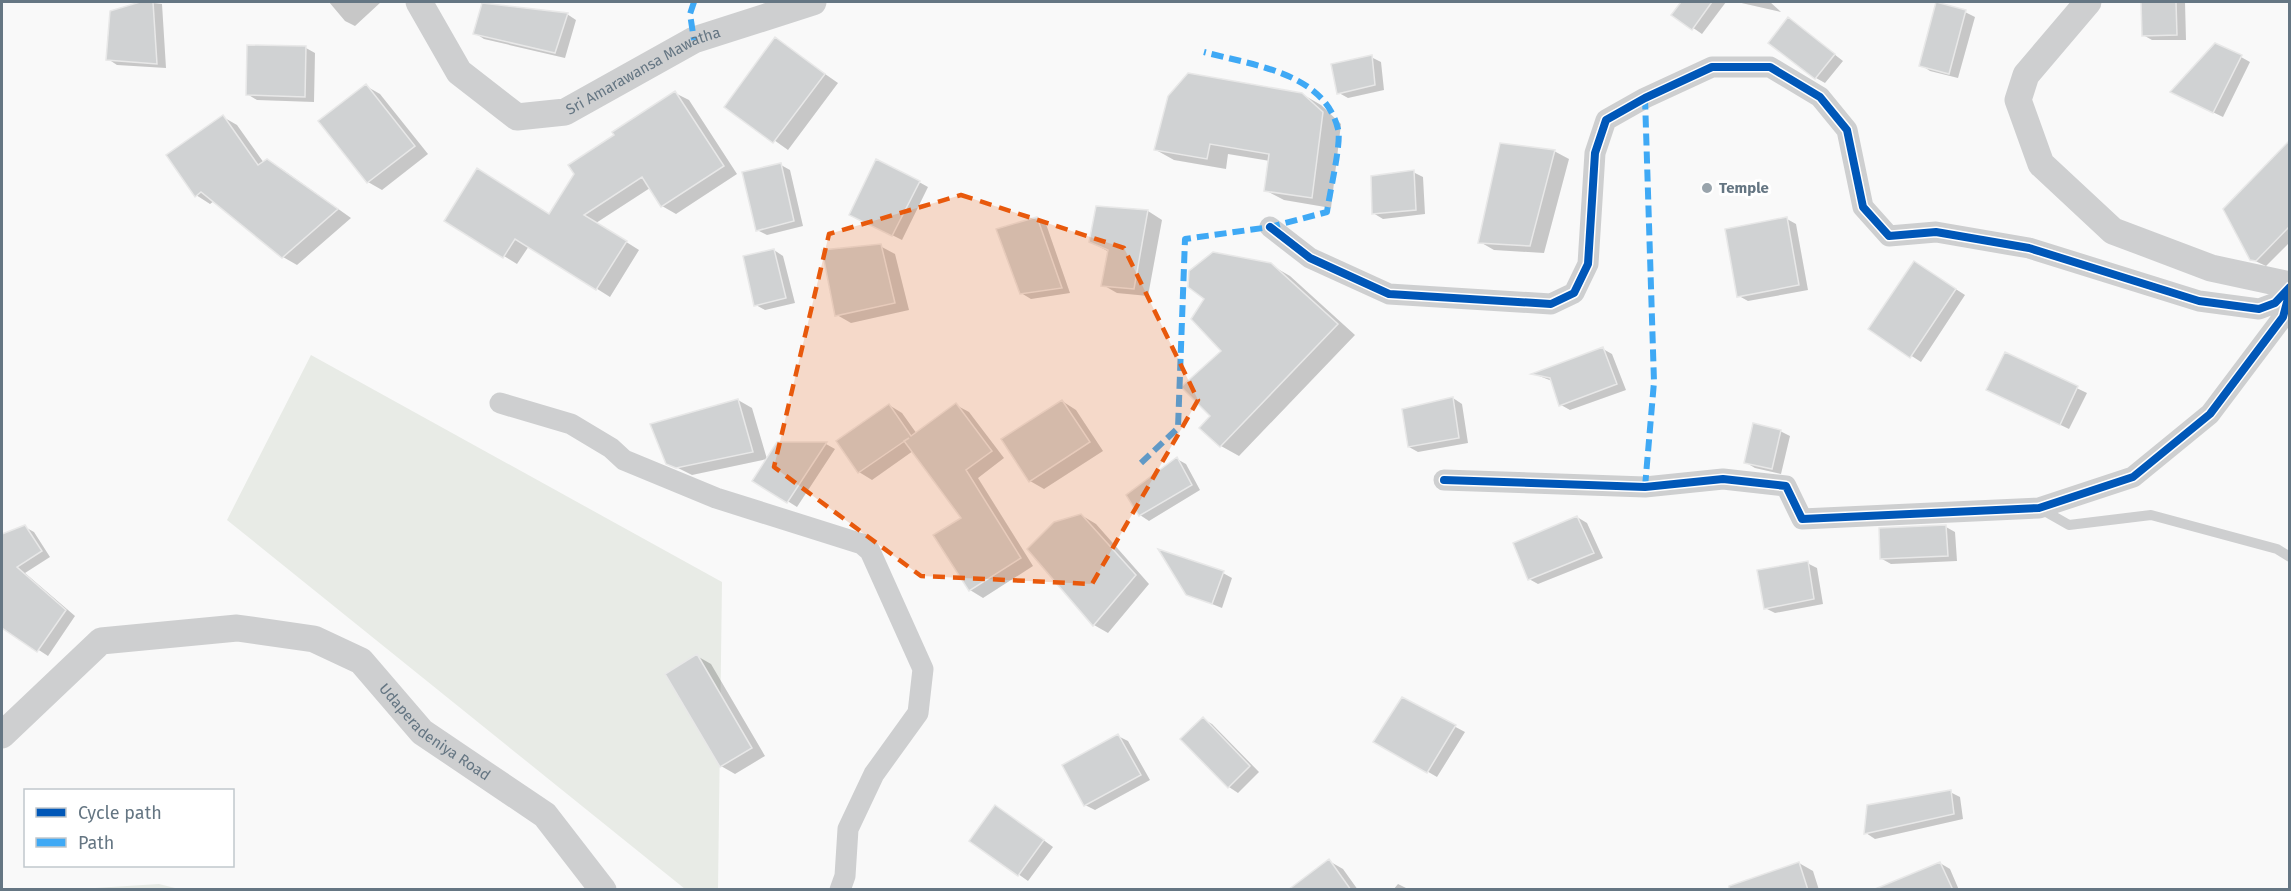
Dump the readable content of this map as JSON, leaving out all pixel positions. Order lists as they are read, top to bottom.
{
  "streets": {
    "street": ["Sri Amarawansa Mawatha", "Udaperadeniya Road"]
  },
  "places": ["Temple"],
  "legend": ["Cycle path", "Path"]
}
